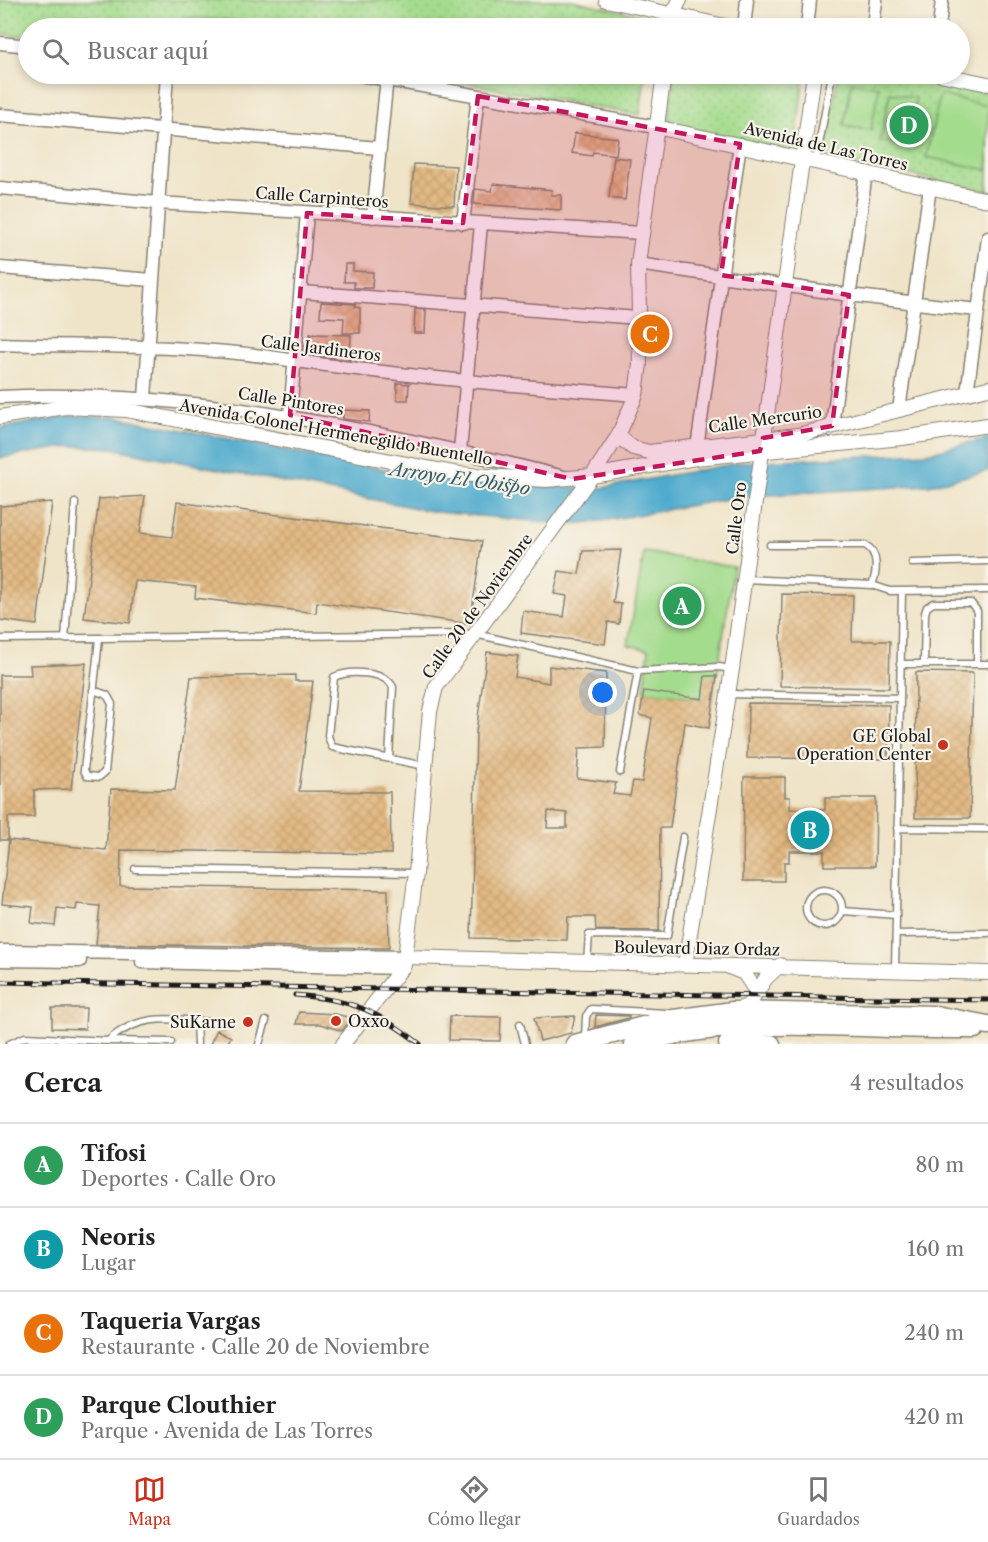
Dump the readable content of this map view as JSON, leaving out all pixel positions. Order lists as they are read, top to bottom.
{
  "streets": {
    "street": [
      "Avenida de Las Torres",
      "Calle Carpinteros",
      "Calle Jardineros",
      "Calle Pintores",
      "Calle Mercurio",
      "Avenida Colonel Hermenegildo Buentello",
      "Calle Oro",
      "Calle 20 de Noviembre",
      "Boulevard Diaz Ordaz"
    ]
  },
  "crossings": [
    ["Avenida de Las Torres", "Calle Oro"],
    ["Avenida de Las Torres", "Calle 20 de Noviembre"],
    ["Calle Carpinteros", "Calle 20 de Noviembre"],
    ["Calle Jardineros", "Calle 20 de Noviembre"],
    ["Calle Pintores", "Avenida Colonel Hermenegildo Buentello"],
    ["Calle Mercurio", "Avenida Colonel Hermenegildo Buentello"],
    ["Calle Mercurio", "Calle Oro"],
    ["Calle Mercurio", "Calle 20 de Noviembre"],
    ["Avenida Colonel Hermenegildo Buentello", "Calle 20 de Noviembre"],
    ["Calle Oro", "Boulevard Diaz Ordaz"],
    ["Calle 20 de Noviembre", "Boulevard Diaz Ordaz"]
  ],
  "water": ["Arroyo El Obispo"],
  "places": ["GE Global Operation Center", "Oxxo", "SuKarne"],
  "page": {
    "search": "Buscar aquí",
    "pins": [
      "D",
      "C",
      "A",
      "B"
    ],
    "heading": ["Cerca", "4 resultados"],
    "list": [
      {
        "mark": "A",
        "name": "Tifosi",
        "note": "Deportes · Calle Oro",
        "value": "80 m"
      },
      {
        "mark": "B",
        "name": "Neoris",
        "note": "Lugar",
        "value": "160 m"
      },
      {
        "mark": "C",
        "name": "Taqueria Vargas",
        "note": "Restaurante · Calle 20 de Noviembre",
        "value": "240 m"
      },
      {
        "mark": "D",
        "name": "Parque Clouthier",
        "note": "Parque · Avenida de Las Torres",
        "value": "420 m"
      }
    ],
    "nav": ["Mapa", "Cómo llegar", "Guardados"]
  }
}
